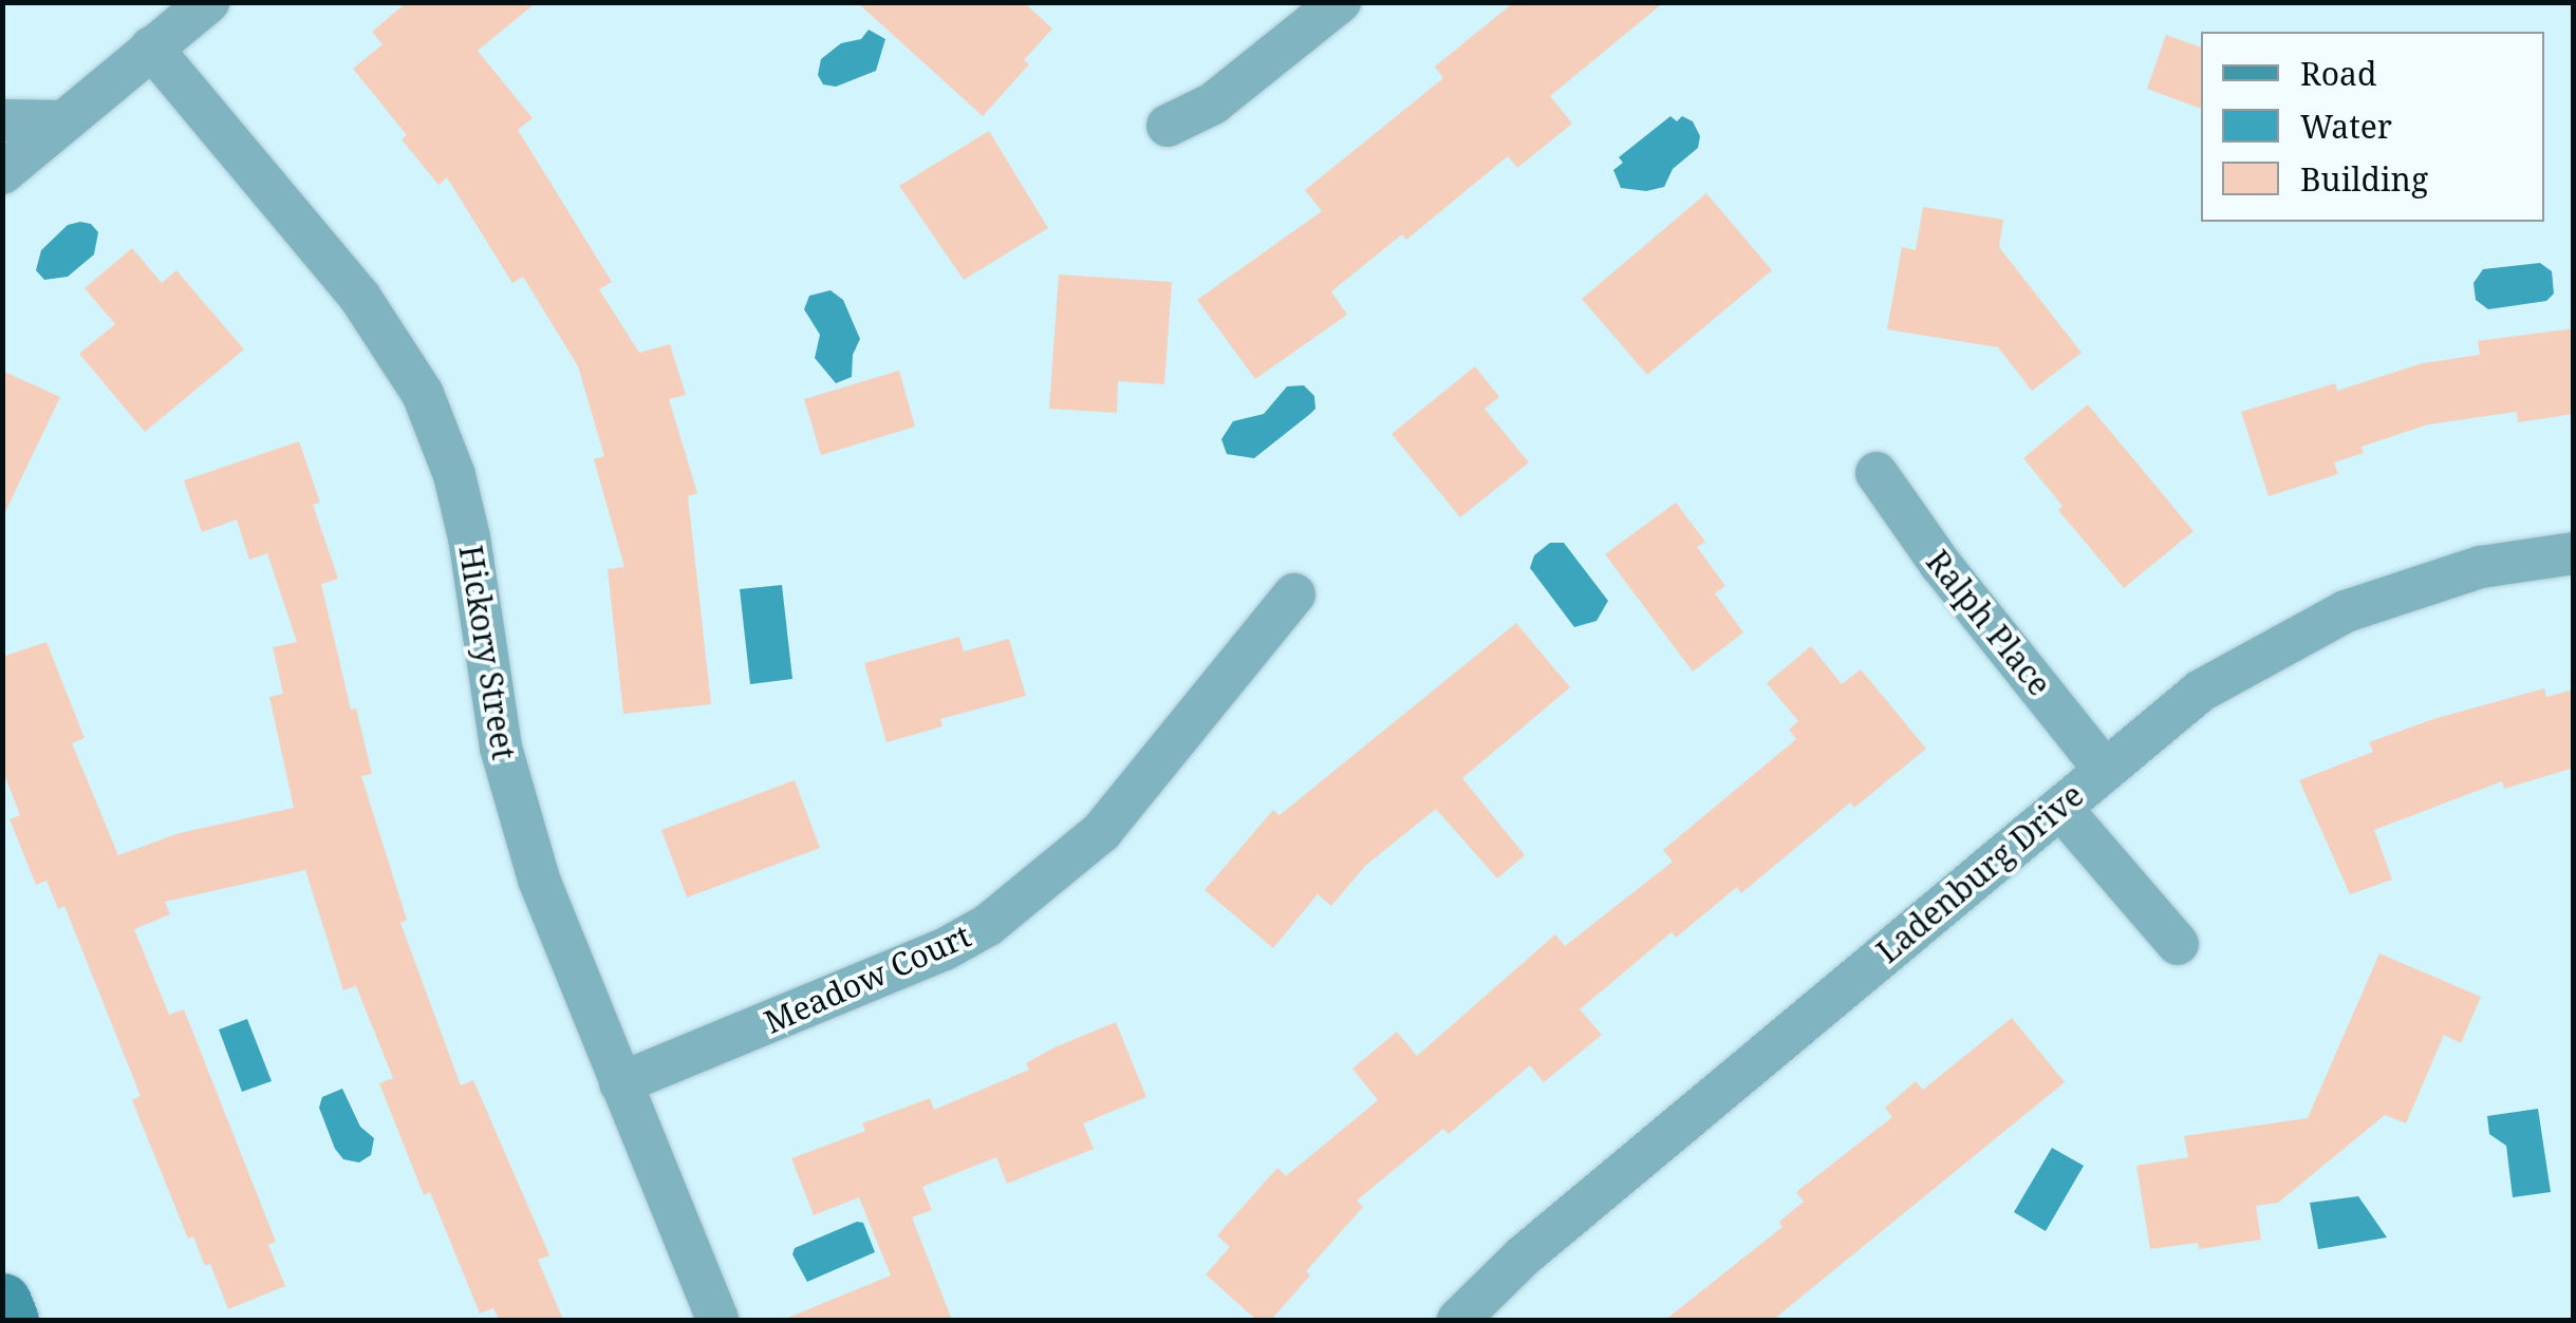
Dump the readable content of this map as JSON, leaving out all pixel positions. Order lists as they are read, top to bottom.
{
  "streets": {
    "street": [
      "Ralph Place",
      "Hickory Street",
      "Ladenburg Drive",
      "Meadow Court"
    ]
  },
  "crossings": [
    ["Ralph Place", "Ladenburg Drive"],
    ["Hickory Street", "Meadow Court"]
  ],
  "legend": ["Road", "Water", "Building"]
}
